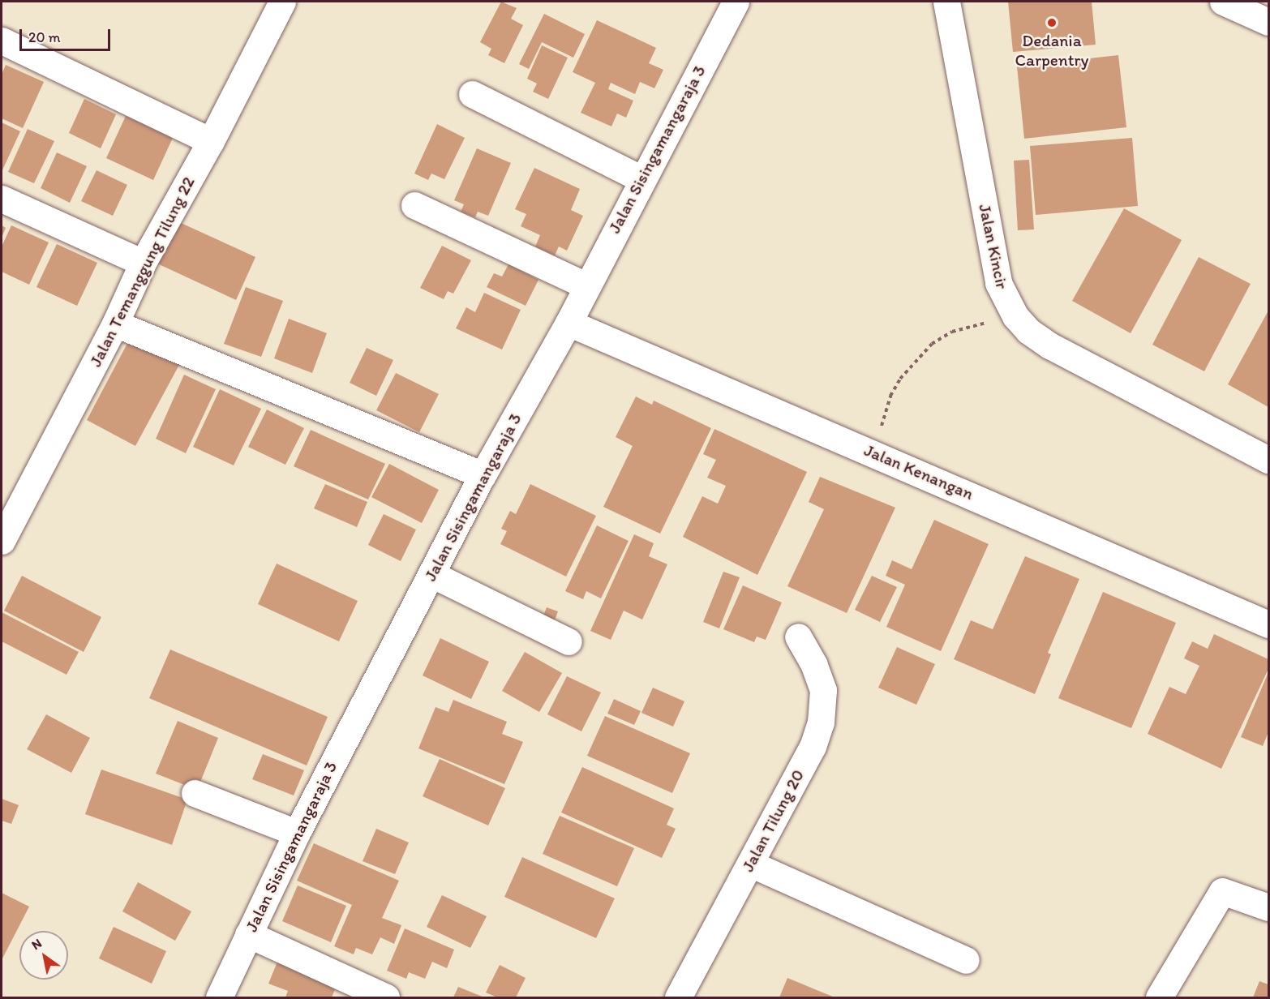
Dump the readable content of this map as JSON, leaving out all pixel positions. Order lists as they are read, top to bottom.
{
  "streets": {
    "street": [
      "Jalan Sisingamangaraja 3",
      "Jalan Kincir",
      "Jalan Temanggung Tilung 22",
      "Jalan Kenangan",
      "Jalan Tilung 20"
    ]
  },
  "crossings": [
    ["Jalan Sisingamangaraja 3", "Jalan Kenangan"]
  ],
  "places": ["Dedania Carpentry"],
  "scale_bar": "20 m",
  "north": "top left"
}
